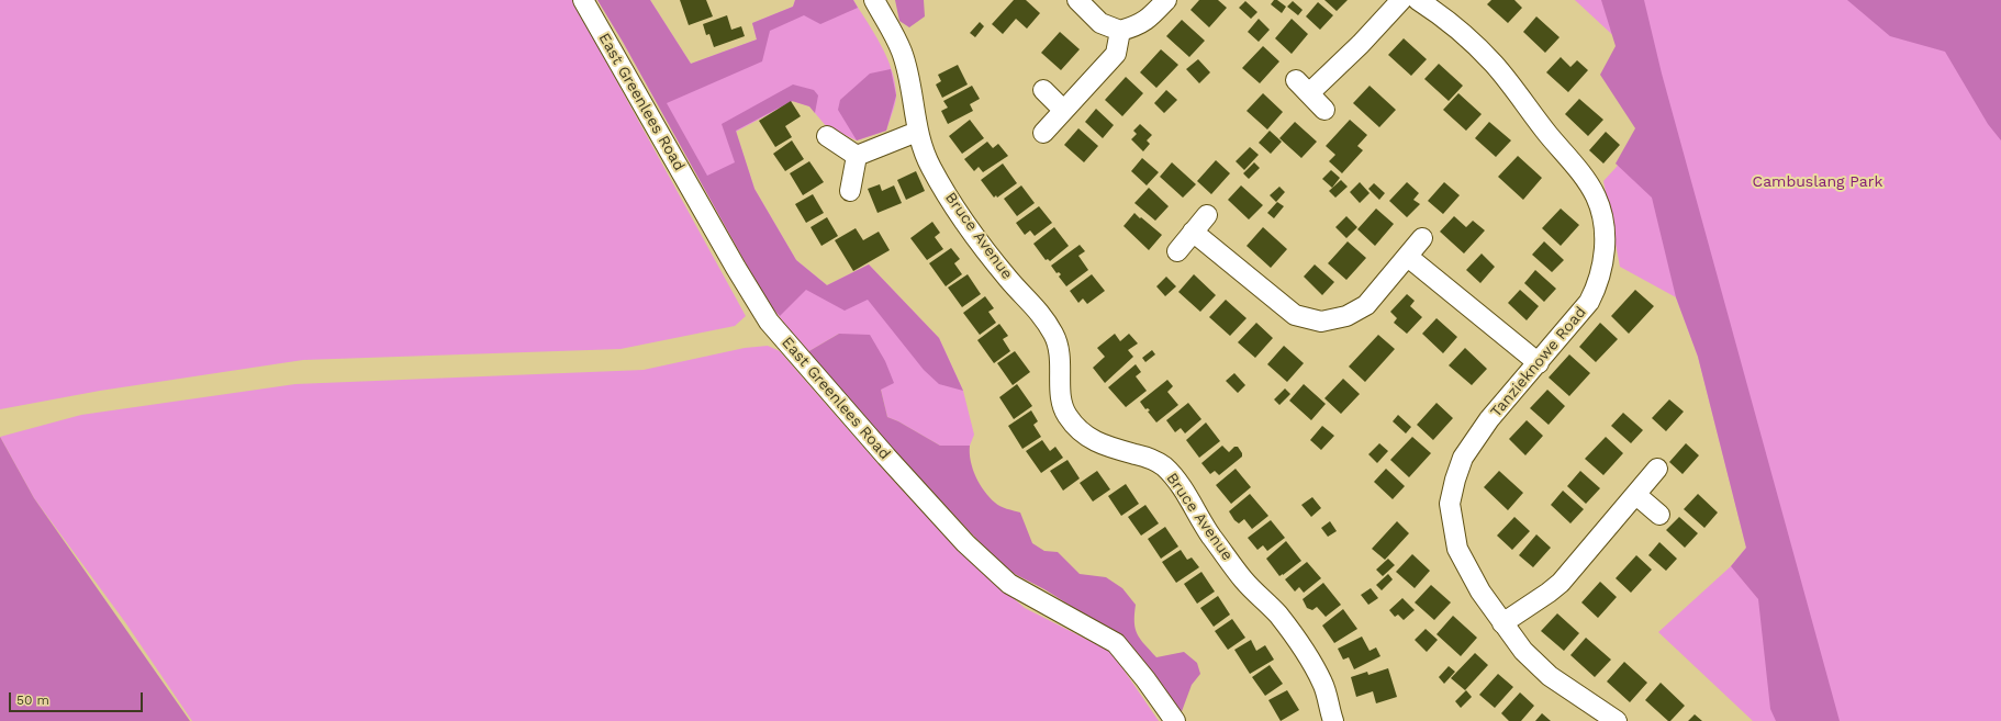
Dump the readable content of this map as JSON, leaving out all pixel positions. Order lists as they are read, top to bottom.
{
  "streets": {
    "street": ["East Greenlees Road", "Bruce Avenue", "Tanzieknowe Road"]
  },
  "parks": ["Cambuslang Park"],
  "scale_bar": "50 m"
}
